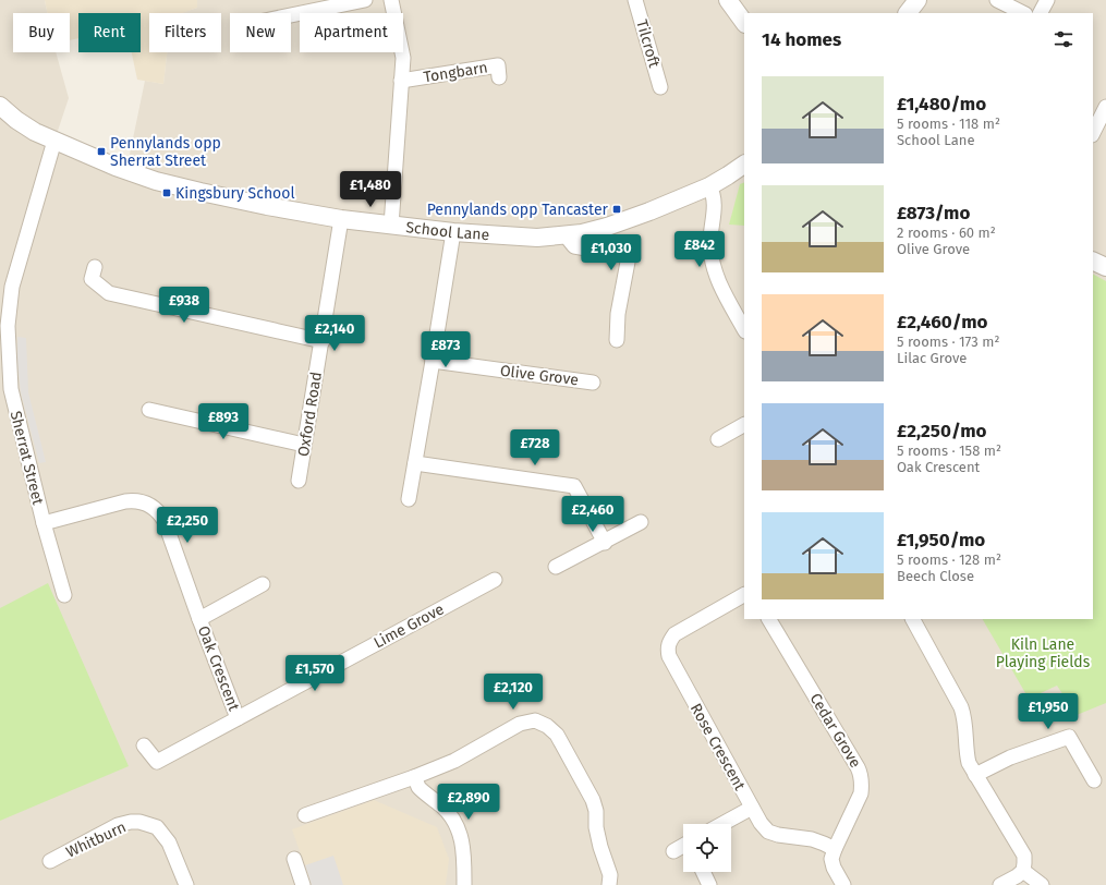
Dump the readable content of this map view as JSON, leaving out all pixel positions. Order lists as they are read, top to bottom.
{
  "streets": {
    "street": [
      "Tilcroft",
      "Tongbarn",
      "School Lane",
      "Olive Grove",
      "Oxford Road",
      "Sherrat Street",
      "Lime Grove",
      "Oak Crescent",
      "Cedar Grove",
      "Rose Crescent",
      "Whitburn"
    ]
  },
  "crossings": [
    ["Tongbarn", "School Lane"],
    ["School Lane", "Oxford Road"],
    ["School Lane", "Sherrat Street"],
    ["Sherrat Street", "Oak Crescent"],
    ["Lime Grove", "Oak Crescent"],
    ["Cedar Grove", "Rose Crescent"]
  ],
  "parks": ["Kiln Lane Playing Fields"],
  "places": {
    "transit": ["Pennylands opp Sherrat Street", "Kingsbury School", "Pennylands opp Tancaster"]
  },
  "page": {
    "chip": [
      "Buy",
      "Rent",
      "Filters",
      "New",
      "Apartment"
    ],
    "heading": "14 homes",
    "list": [
      {
        "name": "£1,480/mo",
        "note": "5 rooms · 118 m² · School Lane"
      },
      {
        "name": "£873/mo",
        "note": "2 rooms · 60 m² · Olive Grove"
      },
      {
        "name": "£2,460/mo",
        "note": "5 rooms · 173 m² · Lilac Grove"
      },
      {
        "name": "£2,250/mo",
        "note": "5 rooms · 158 m² · Oak Crescent"
      },
      {
        "name": "£1,950/mo",
        "note": "5 rooms · 128 m² · Beech Close"
      }
    ],
    "price": [
      "£1,480",
      "£842",
      "£1,030",
      "£938",
      "£2,140",
      "£873",
      "£893",
      "£728",
      "£2,460",
      "£2,250",
      "£1,570",
      "£2,120",
      "£1,950",
      "£2,890"
    ]
  }
}
